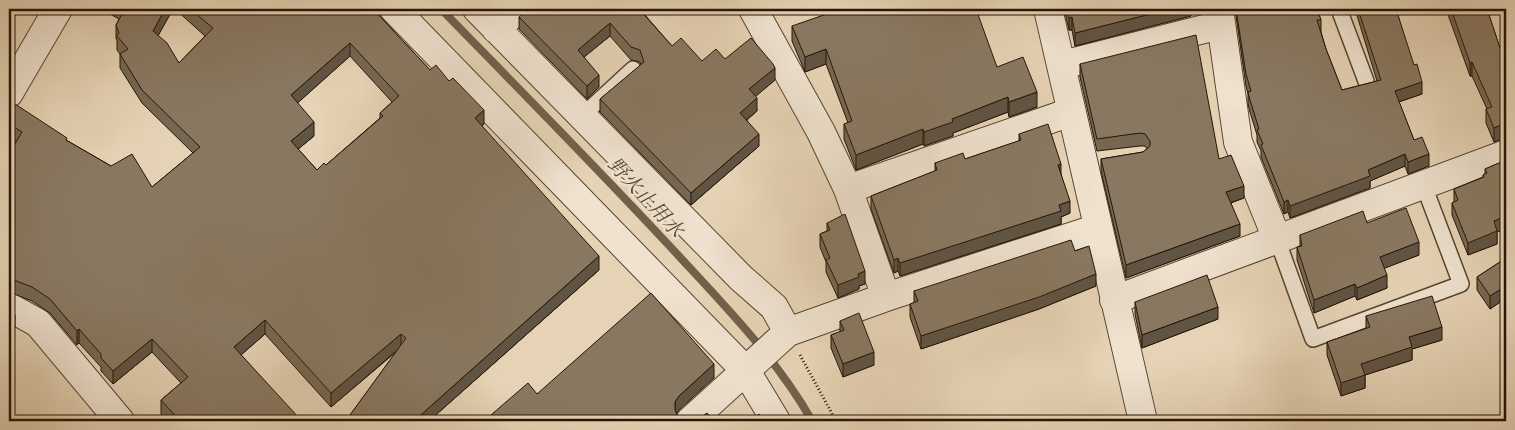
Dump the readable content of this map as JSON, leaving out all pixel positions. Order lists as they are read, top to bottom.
{
  "water": ["野火止用水"]
}
